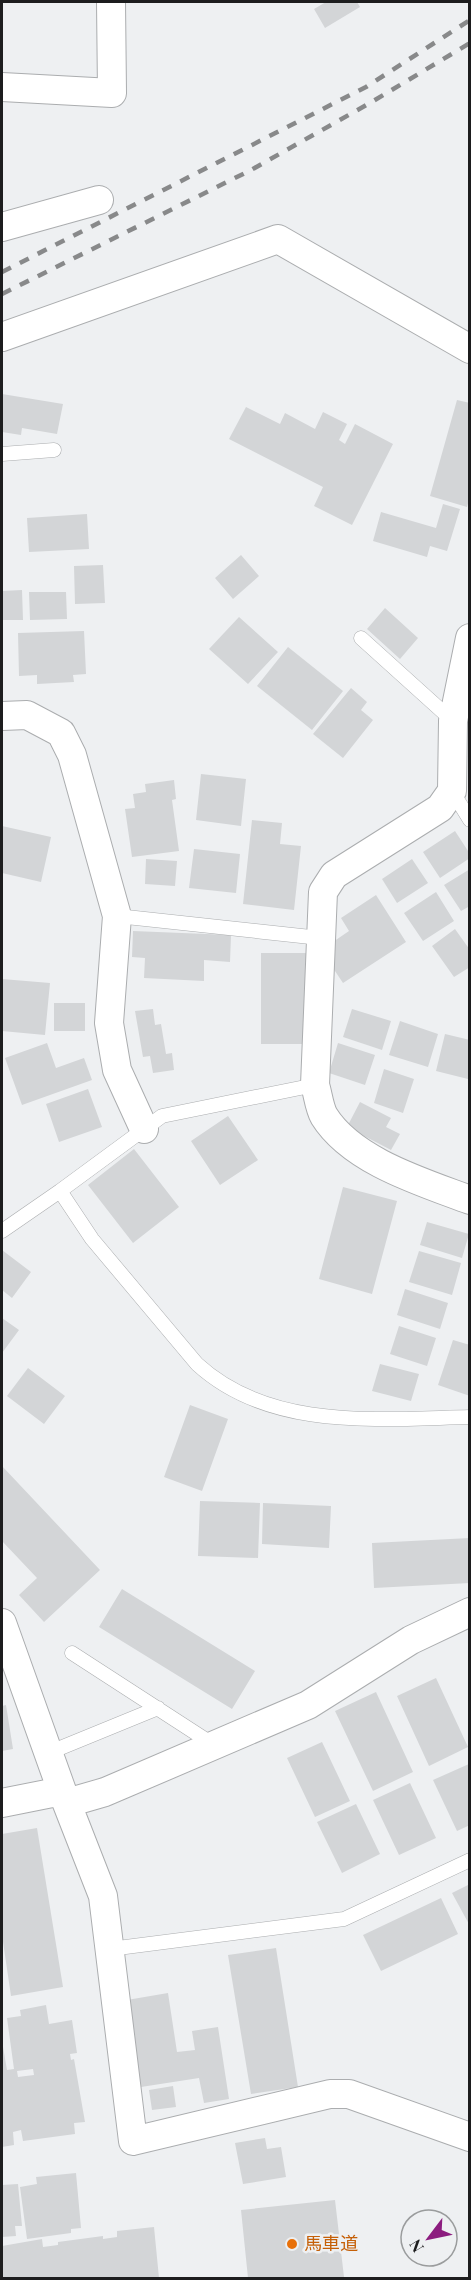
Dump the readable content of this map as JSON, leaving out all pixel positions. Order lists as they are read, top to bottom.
{
  "places": ["馬車道"],
  "north": "bottom left"
}
